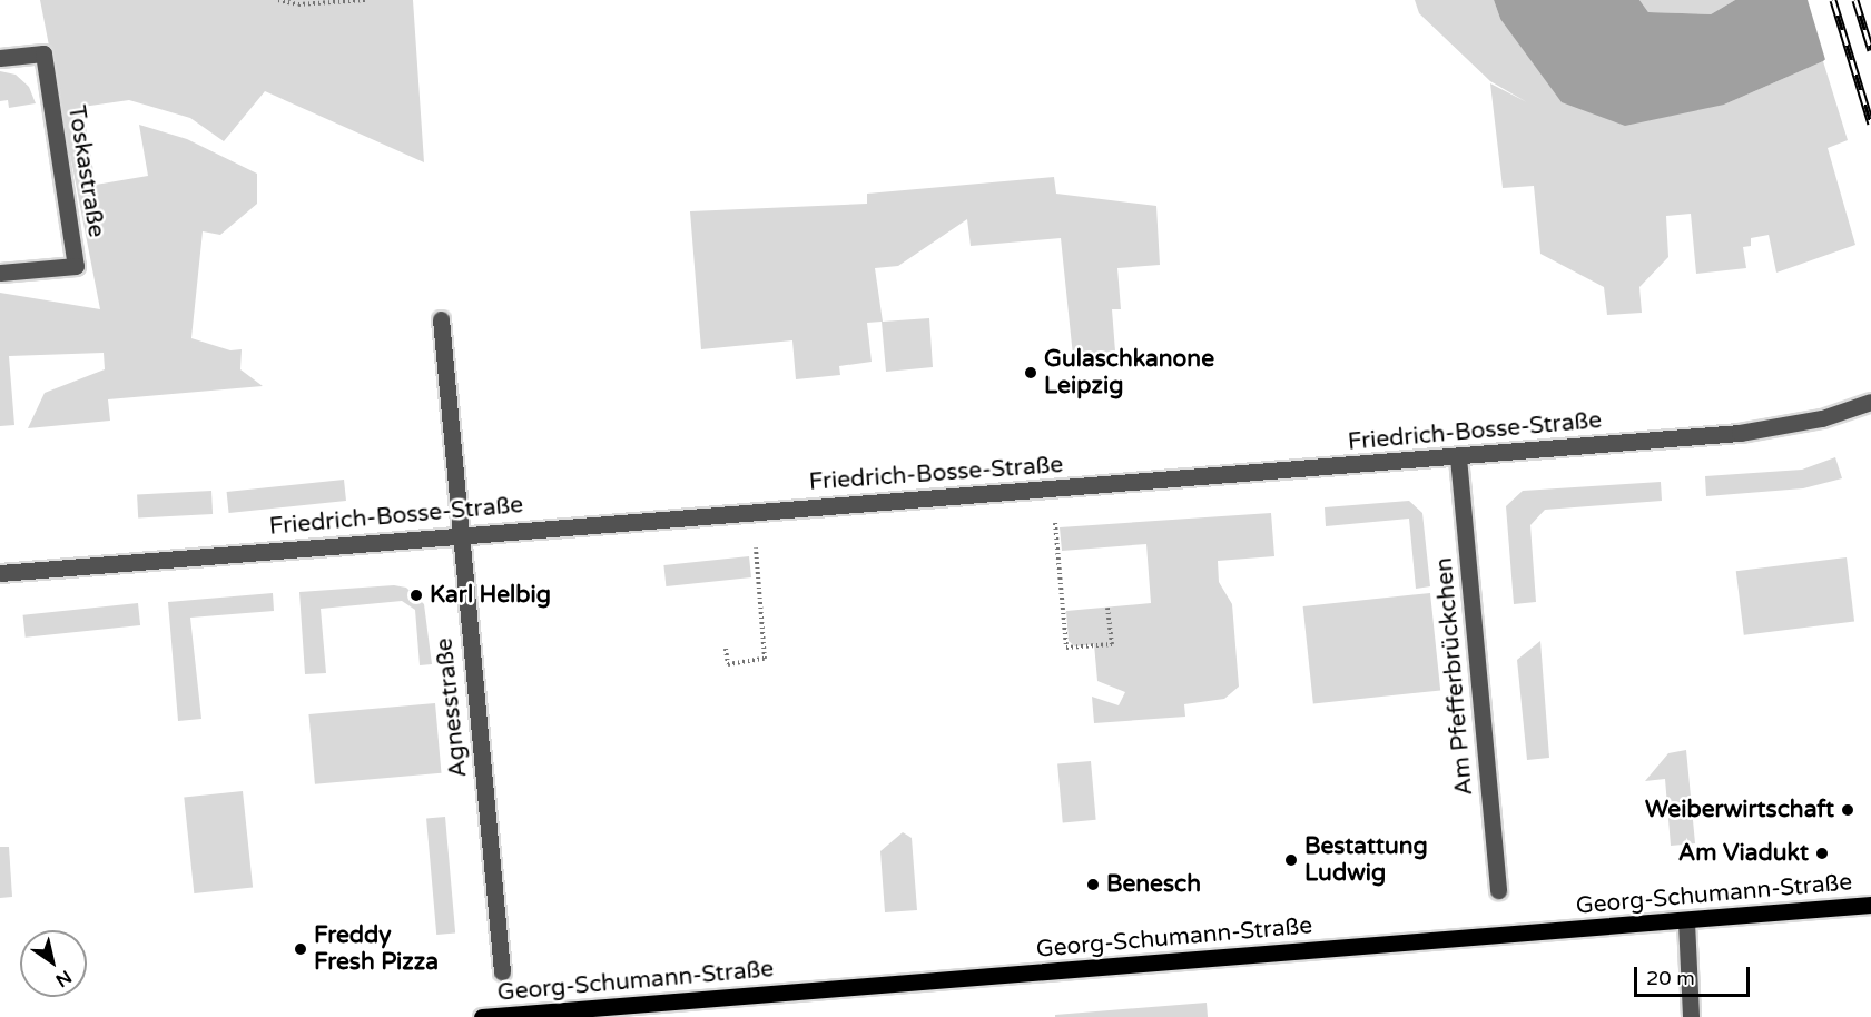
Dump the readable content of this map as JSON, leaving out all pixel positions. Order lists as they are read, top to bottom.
{
  "streets": {
    "main road": ["Georg-Schumann-Straße"],
    "street": [
      "Toskastraße",
      "Friedrich-Bosse-Straße",
      "Am Pfefferbrückchen",
      "Agnesstraße"
    ]
  },
  "crossings": [
    ["Friedrich-Bosse-Straße", "Am Pfefferbrückchen"],
    ["Friedrich-Bosse-Straße", "Agnesstraße"]
  ],
  "places": [
    "Gulaschkanone Leipzig",
    "Karl Helbig",
    "Weiberwirtschaft",
    "Am Viadukt",
    "Bestattung Ludwig",
    "Benesch",
    "Freddy Fresh Pizza"
  ],
  "scale_bar": "20 m",
  "north": "bottom right"
}
